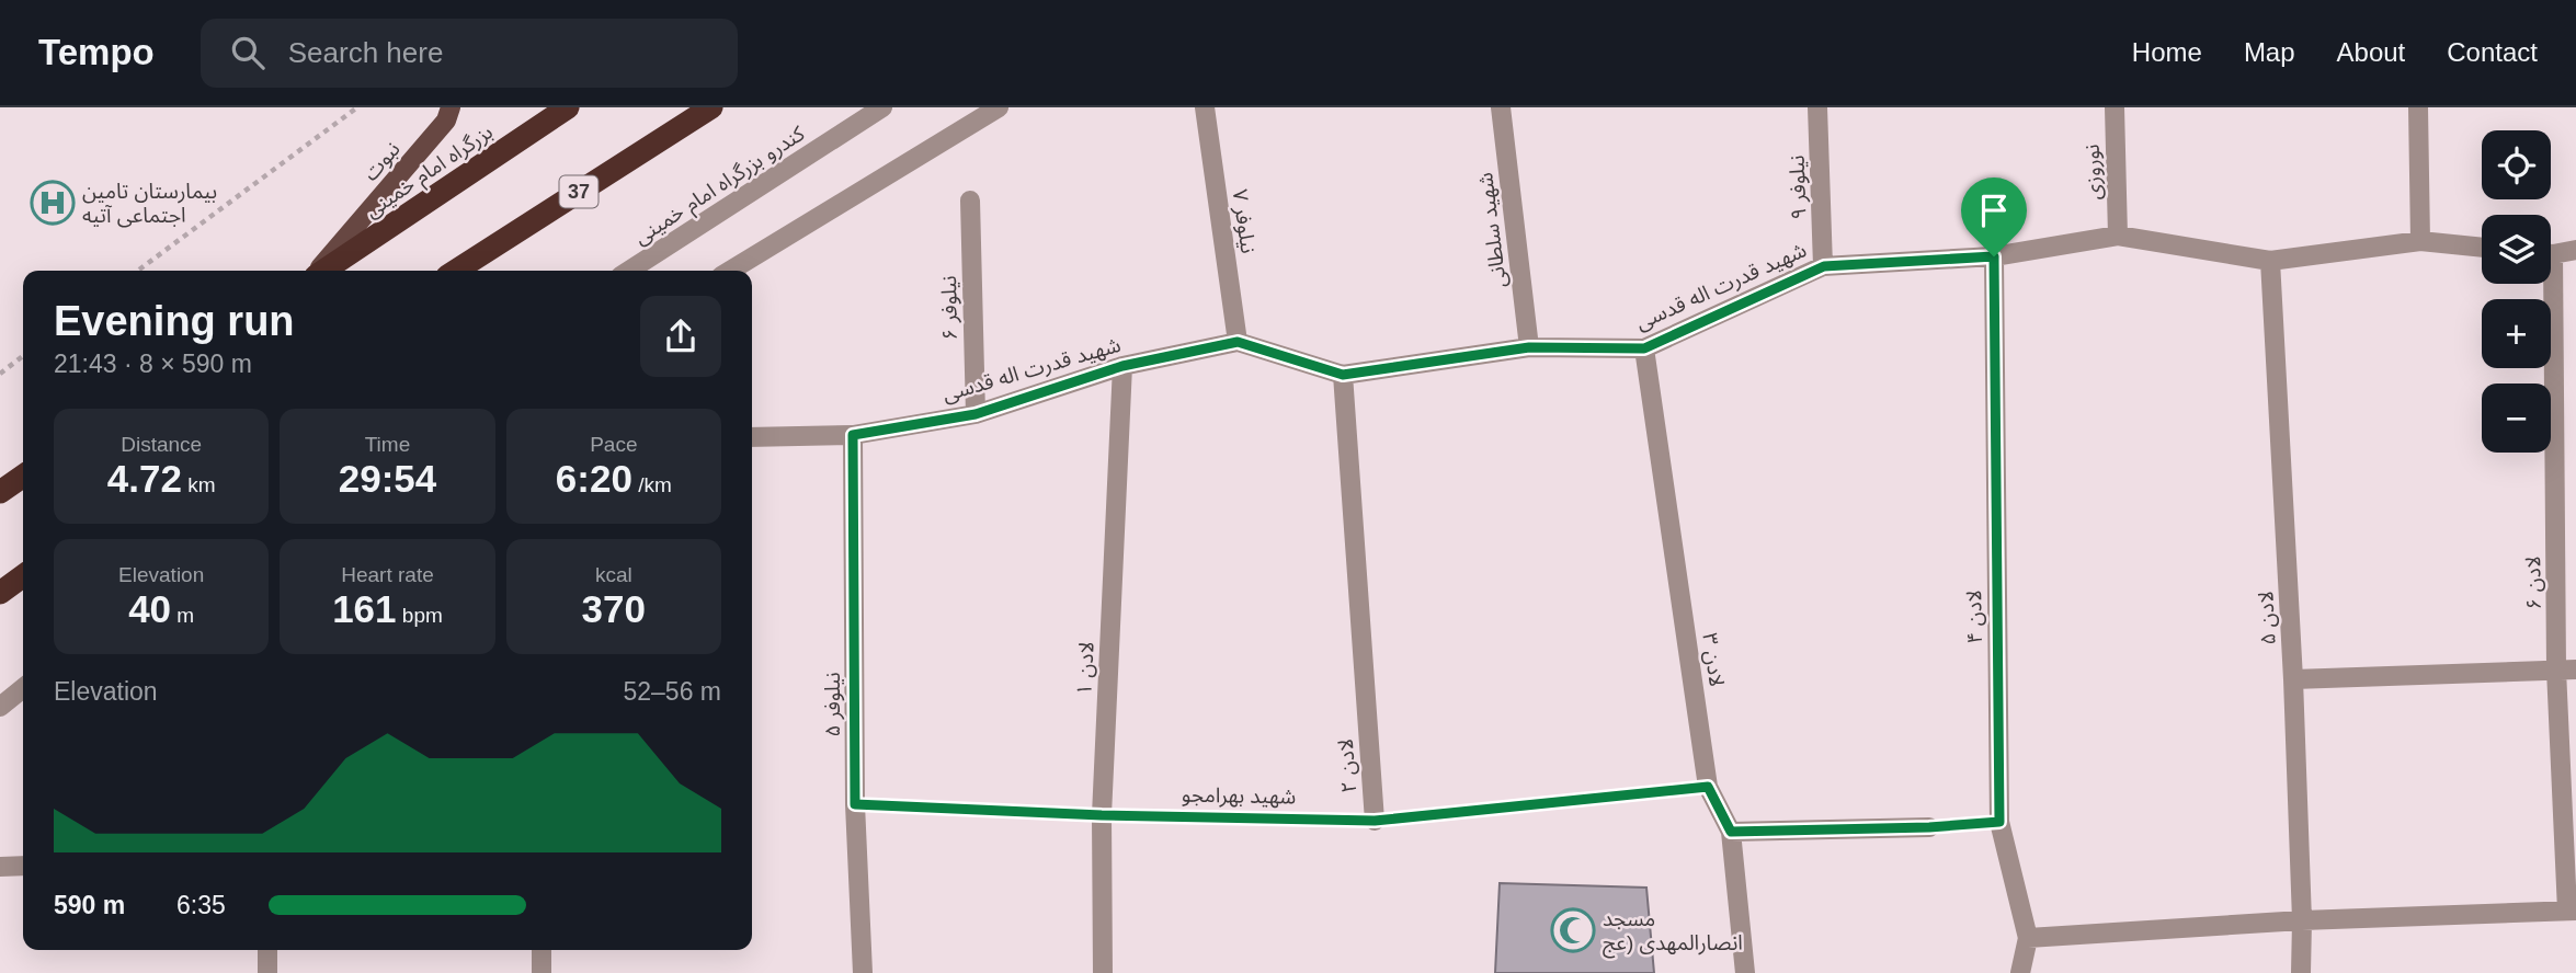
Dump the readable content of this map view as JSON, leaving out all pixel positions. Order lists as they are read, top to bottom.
{
  "streets": {
    "highway": ["بزرگراه امام خمینی", "37"],
    "main road": ["نبوت"],
    "street": [
      "نوروزی",
      "کندرو بزرگراه امام خمینی",
      "نیلوفر ۹",
      "نیلوفر ۷",
      "شهید سلطانی",
      "شهید قدرت اله قدسی",
      "نیلوفر ۶",
      "لادن ۶",
      "لادن ۴",
      "لادن ۵",
      "لادن ۳",
      "لادن ۱",
      "نیلوفر ۵",
      "لادن ۲"
    ],
    "path": ["شهید بهرامجو"]
  },
  "crossings": [
    ["نوروزی", "شهید قدرت اله قدسی"],
    ["نیلوفر ۹", "شهید قدرت اله قدسی"],
    ["نیلوفر ۷", "شهید قدرت اله قدسی"],
    ["شهید سلطانی", "شهید قدرت اله قدسی"],
    ["شهید قدرت اله قدسی", "نیلوفر ۶"],
    ["شهید قدرت اله قدسی", "لادن ۴"],
    ["شهید قدرت اله قدسی", "لادن ۵"],
    ["شهید قدرت اله قدسی", "لادن ۳"],
    ["شهید قدرت اله قدسی", "لادن ۱"],
    ["شهید قدرت اله قدسی", "نیلوفر ۵"],
    ["شهید قدرت اله قدسی", "لادن ۲"],
    ["لادن ۳", "لادن ۲"],
    ["لادن ۱", "شهید بهرامجو"],
    ["نیلوفر ۵", "شهید بهرامجو"],
    ["لادن ۲", "شهید بهرامجو"]
  ],
  "places": {
    "hospital": ["بیمارستان تامین اجتماعی آتیه"],
    "mosque": ["مسجد انصارالمهدی (عج"]
  },
  "page": {
    "header": "Tempo",
    "search": "Search here",
    "nav": [
      "Home",
      "Map",
      "About",
      "Contact"
    ],
    "map_buttons": ["+", "−"],
    "heading": ["Evening run", "21:43 · 8 × 590 m"],
    "stats": [
      ["Distance", "4.72 km"],
      ["Time", "29:54"],
      ["Pace", "6:20 /km"],
      ["Elevation", "40 m"],
      ["Heart rate", "161 bpm"],
      ["kcal", "370"]
    ],
    "chart": ["Elevation", "52–56 m"],
    "list": [
      {
        "name": "590 m",
        "note": "6:35"
      }
    ]
  }
}
